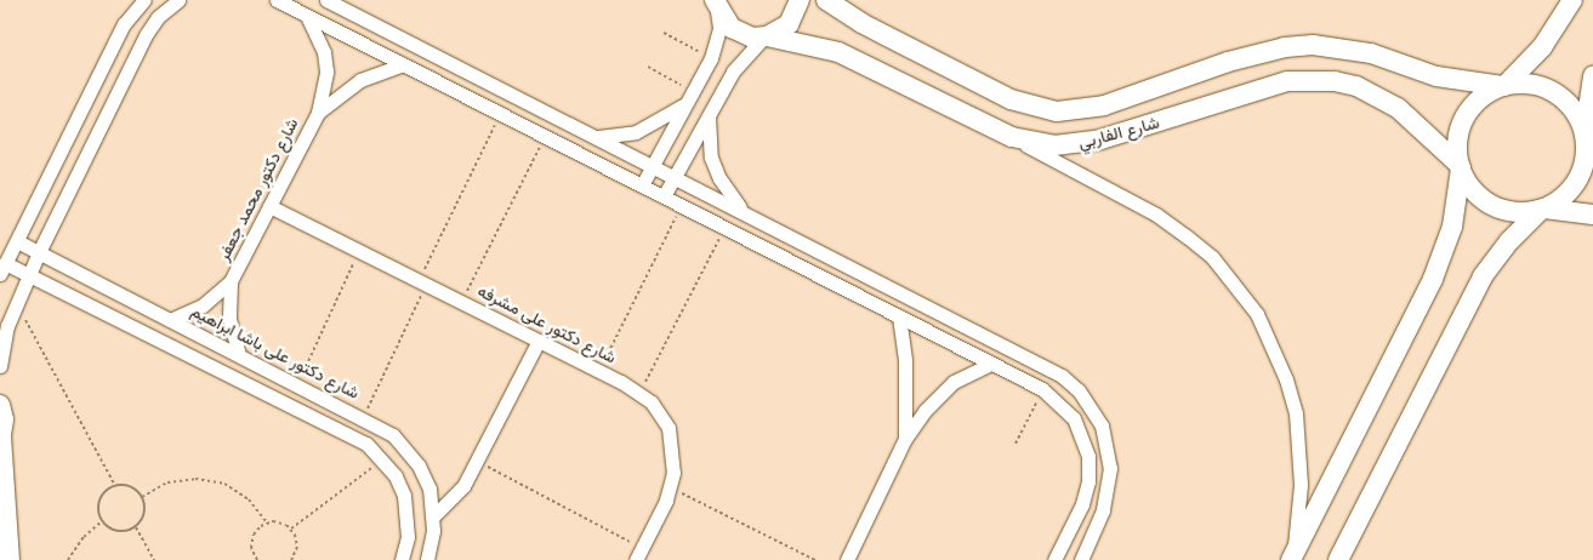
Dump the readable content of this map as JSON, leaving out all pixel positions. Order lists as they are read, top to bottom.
{
  "streets": {
    "street": [
      "شارع الفاربي",
      "شارع دكتور محمد جعفر",
      "شارع دكتور على مشرفه",
      "شارع دكتور على باشا ابراهيم"
    ]
  },
  "crossings": [
    ["شارع دكتور محمد جعفر", "شارع دكتور على مشرفه"],
    ["شارع دكتور محمد جعفر", "شارع دكتور على باشا ابراهيم"]
  ]
}
